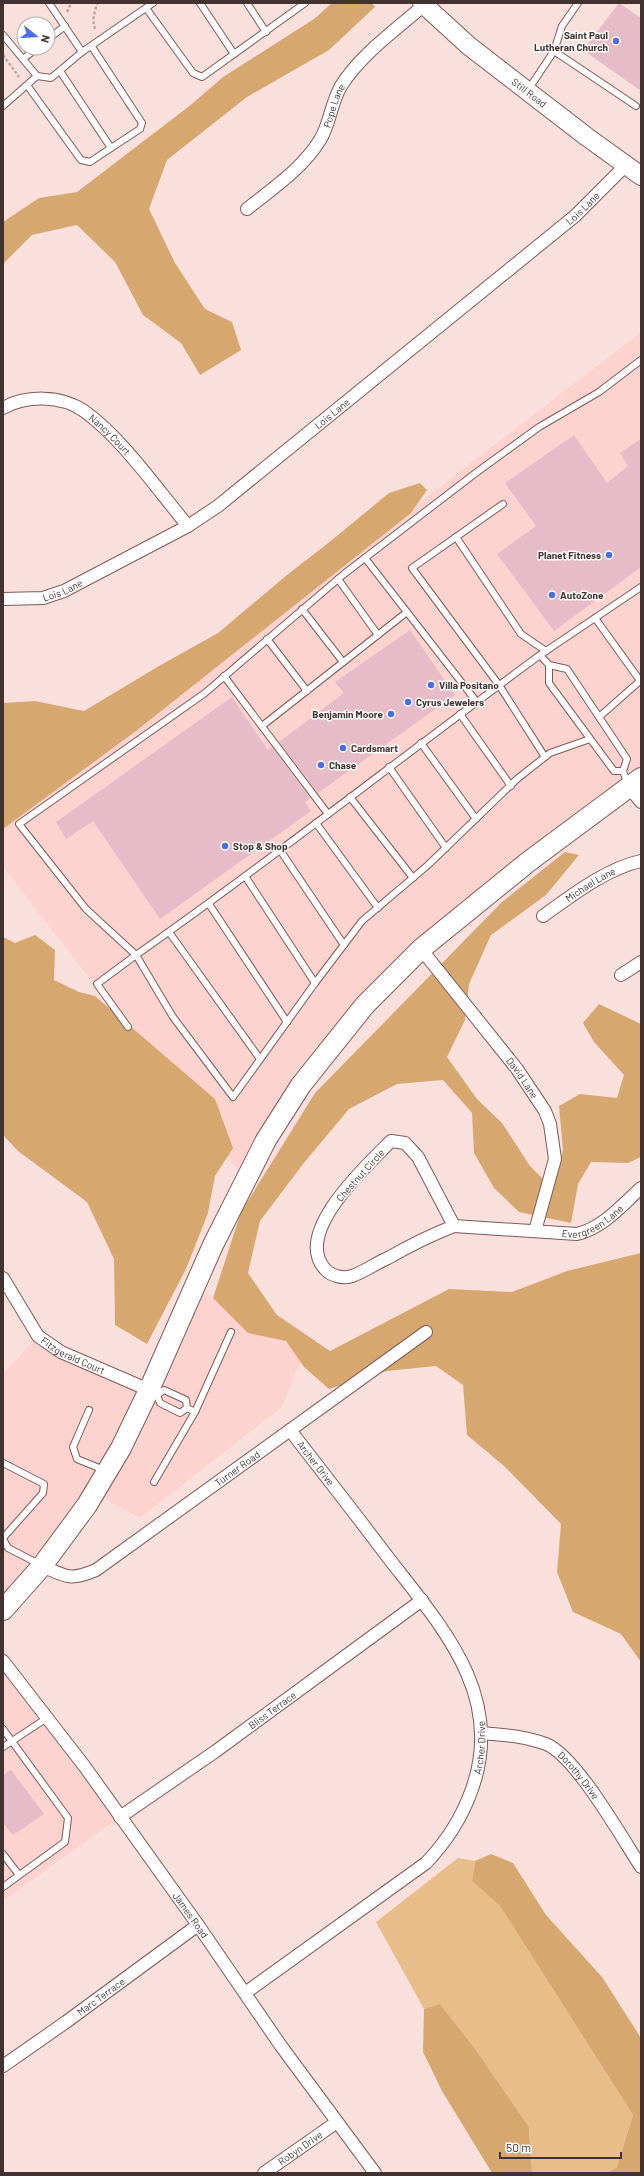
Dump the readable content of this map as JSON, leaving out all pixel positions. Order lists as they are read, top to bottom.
{
  "streets": {
    "main road": ["Still Road"],
    "street": [
      "Pope Lane",
      "Lois Lane",
      "Nancy Court",
      "Michael Lane",
      "David Lane",
      "Chestnut Circle",
      "Evergreen Lane",
      "Fitzgerald Court",
      "Archer Drive",
      "Turner Road",
      "Bliss Terrace",
      "Dorothy Drive",
      "James Road",
      "Marc Terrace",
      "Robyn Drive"
    ]
  },
  "crossings": [
    ["Still Road", "Pope Lane"],
    ["Still Road", "Lois Lane"],
    ["Lois Lane", "Nancy Court"],
    ["David Lane", "Chestnut Circle"],
    ["David Lane", "Evergreen Lane"],
    ["Chestnut Circle", "Evergreen Lane"],
    ["Archer Drive", "Turner Road"],
    ["Archer Drive", "Bliss Terrace"],
    ["Archer Drive", "Dorothy Drive"],
    ["Archer Drive", "James Road"],
    ["Bliss Terrace", "James Road"],
    ["James Road", "Marc Terrace"],
    ["James Road", "Robyn Drive"]
  ],
  "places": [
    "Saint Paul Lutheran Church",
    "Planet Fitness",
    "AutoZone",
    "Villa Positano",
    "Cyrus Jewelers",
    "Benjamin Moore",
    "Cardsmart",
    "Chase",
    "Stop & Shop"
  ],
  "scale_bar": "50 m",
  "north": "right"
}
